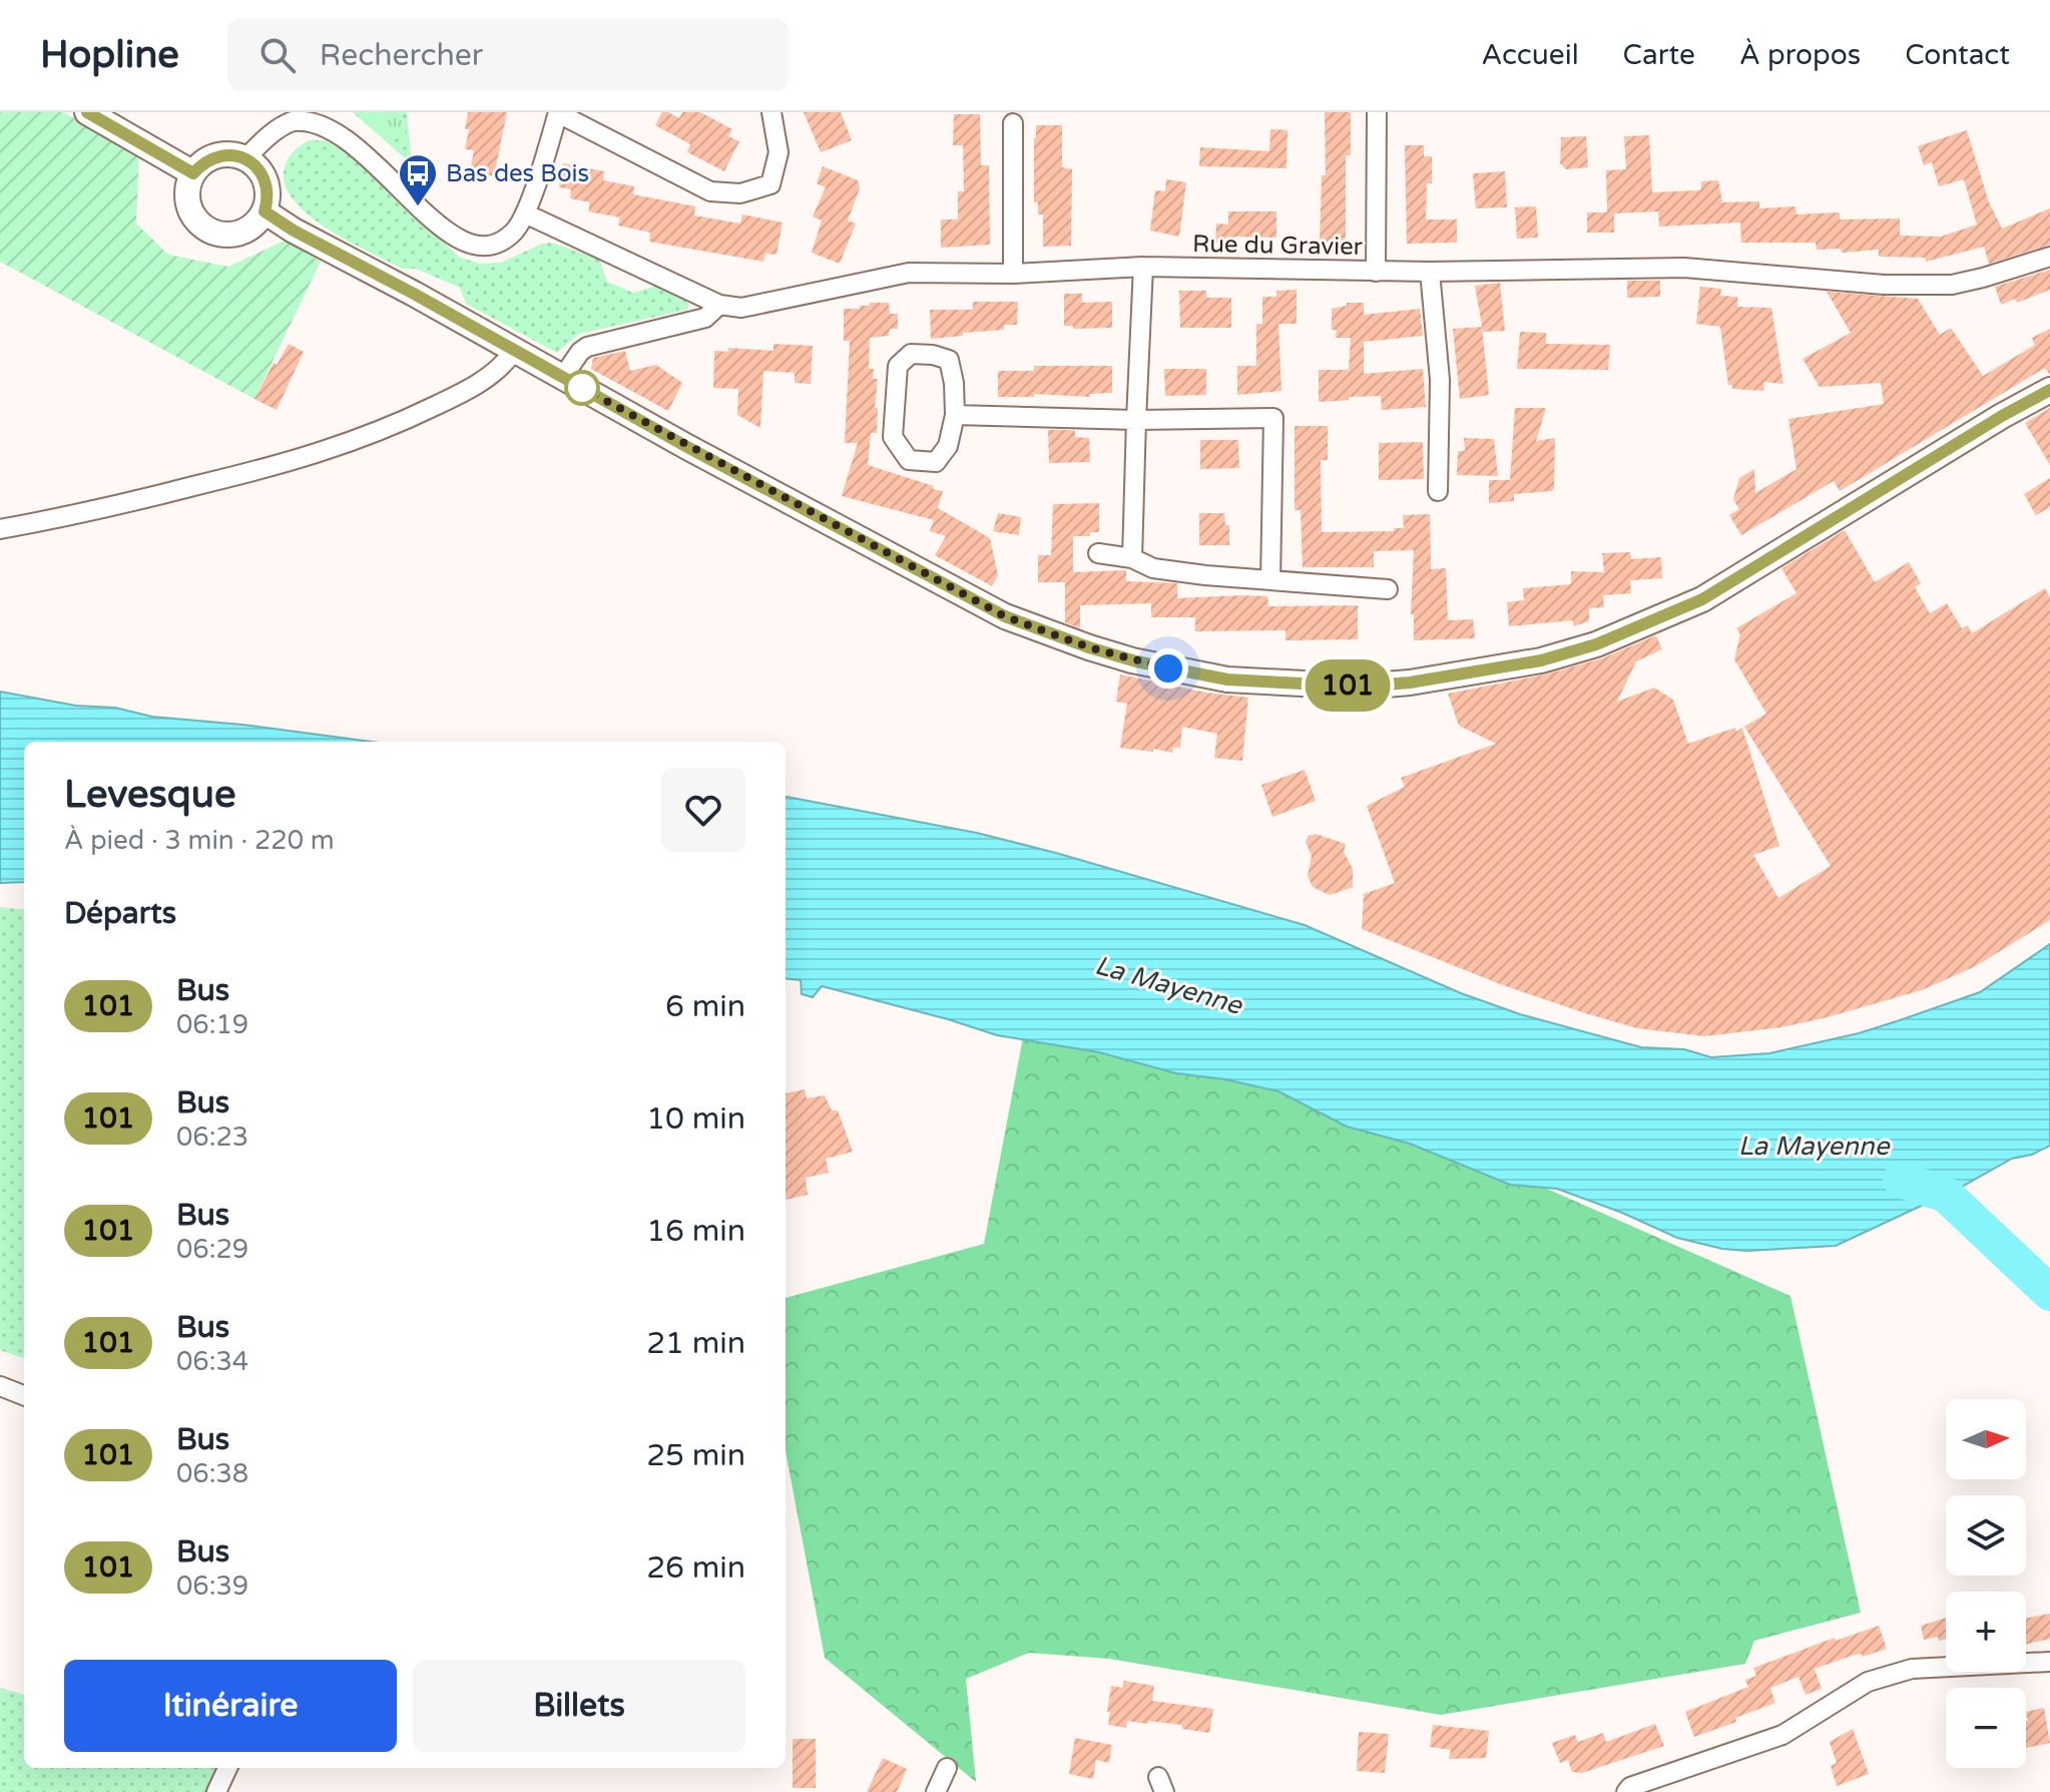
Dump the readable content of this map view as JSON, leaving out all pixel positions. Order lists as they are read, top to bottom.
{
  "streets": {
    "street": ["Rue du Gravier"]
  },
  "water": ["La Mayenne"],
  "places": {
    "bus stop": ["Bas des Bois"]
  },
  "lines": ["bus line 101"],
  "north": "right",
  "page": {
    "header": "Hopline",
    "search": "Rechercher",
    "nav": [
      "Accueil",
      "Carte",
      "À propos",
      "Contact"
    ],
    "on_map": "101",
    "heading": [
      ["Levesque", "À pied · 3 min · 220 m"],
      "Départs"
    ],
    "list": [
      {
        "mark": "101",
        "name": "Bus",
        "note": "06:19",
        "value": "6 min"
      },
      {
        "mark": "101",
        "name": "Bus",
        "note": "06:23",
        "value": "10 min"
      },
      {
        "mark": "101",
        "name": "Bus",
        "note": "06:29",
        "value": "16 min"
      },
      {
        "mark": "101",
        "name": "Bus",
        "note": "06:34",
        "value": "21 min"
      },
      {
        "mark": "101",
        "name": "Bus",
        "note": "06:38",
        "value": "25 min"
      },
      {
        "mark": "101",
        "name": "Bus",
        "note": "06:39",
        "value": "26 min"
      }
    ],
    "map_buttons": ["+", "−"],
    "buttons": ["Itinéraire", "Billets"]
  }
}
